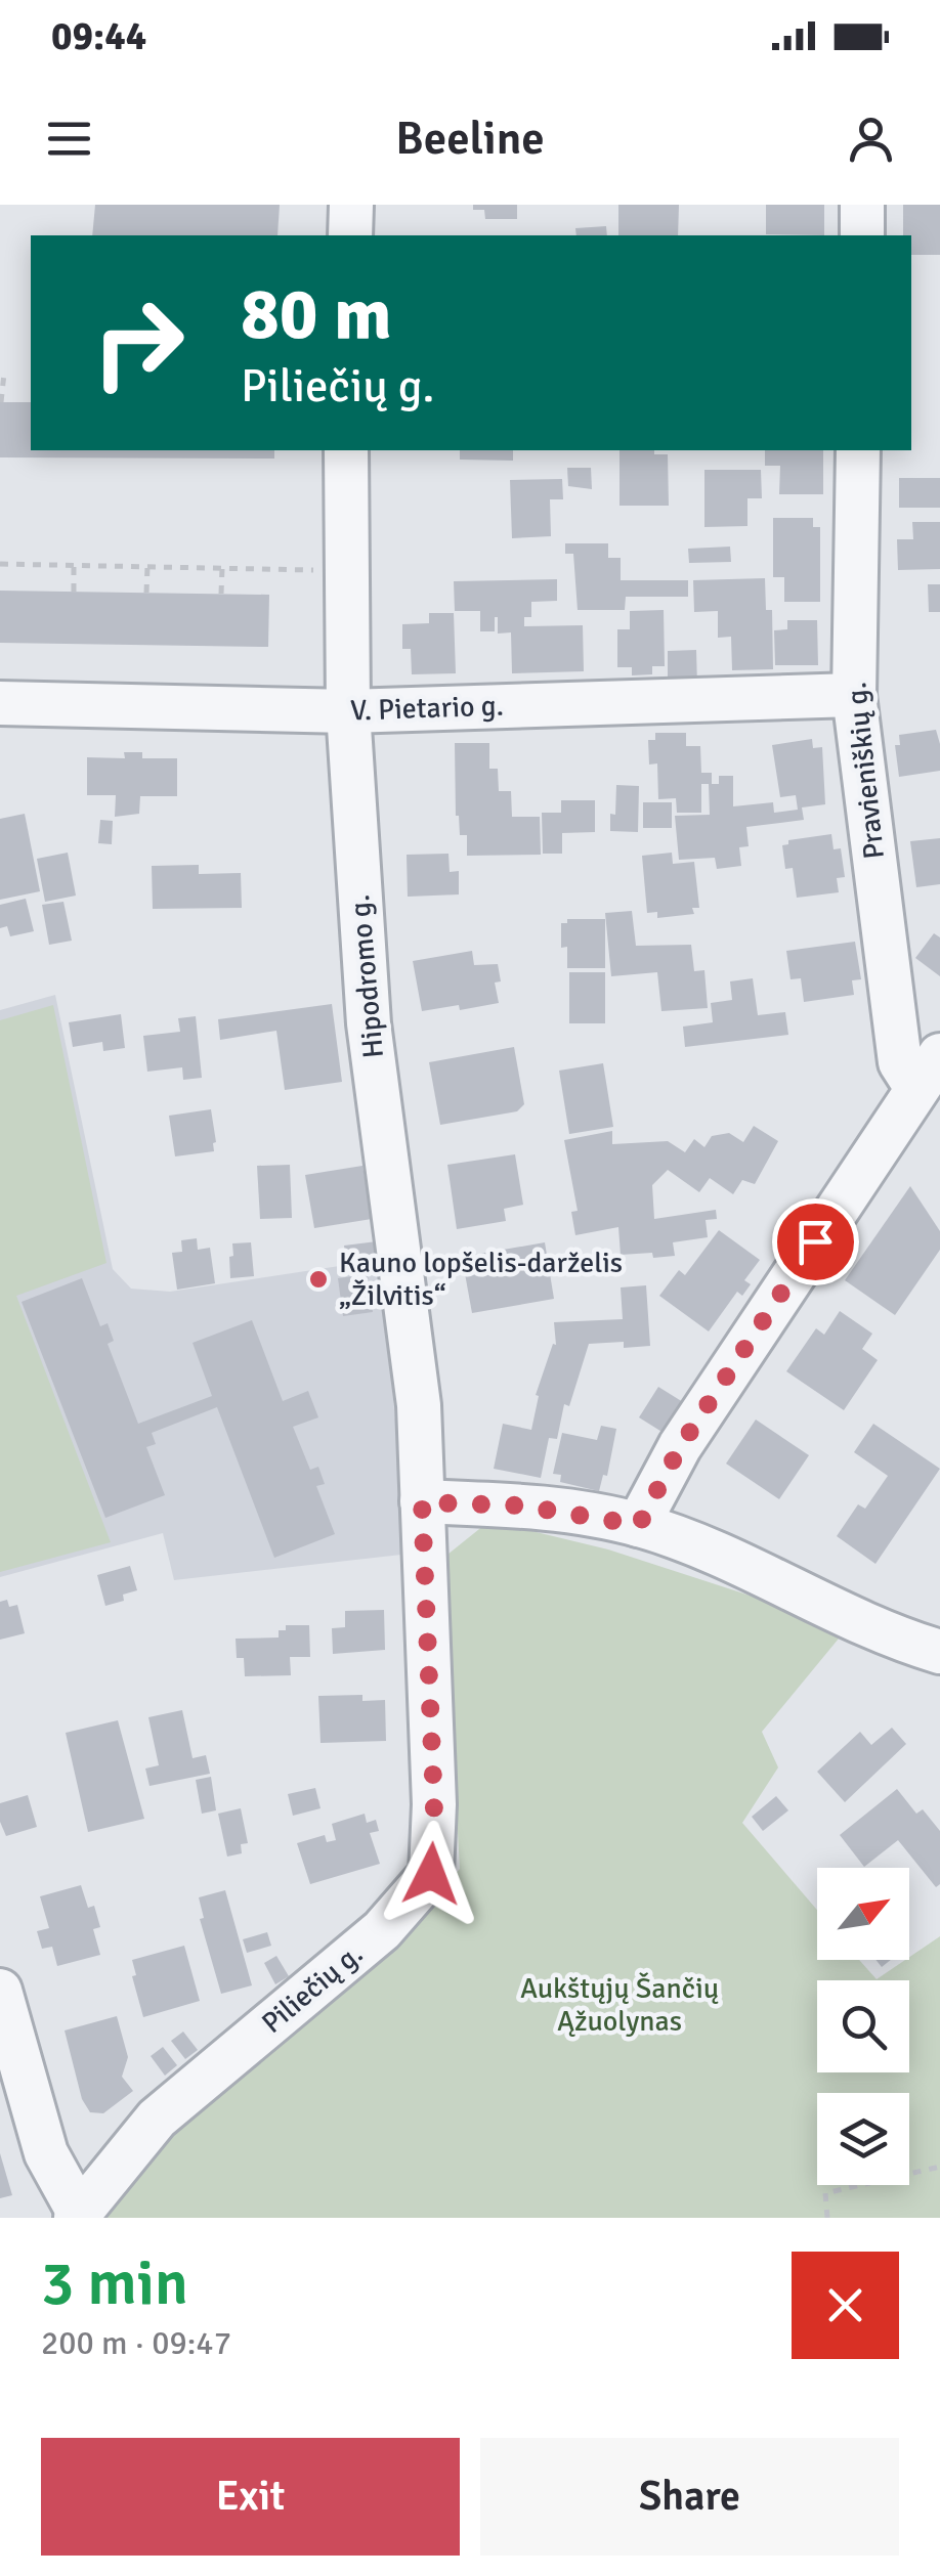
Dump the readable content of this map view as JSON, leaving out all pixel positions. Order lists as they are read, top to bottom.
{
  "streets": {
    "street": [
      "V. Pietario g.",
      "Pravieniškių g.",
      "Hipodromo g.",
      "Piliečių g."
    ]
  },
  "crossings": [
    ["V. Pietario g.", "Pravieniškių g."],
    ["V. Pietario g.", "Hipodromo g."],
    ["Hipodromo g.", "Piliečių g."]
  ],
  "parks": ["Aukštųjų Šančių Ąžuolynas"],
  "places": ["Kauno lopšelis-darželis „Žilvitis“"],
  "north": "top right",
  "page": {
    "status": "09:44",
    "header": "Beeline",
    "turn": ["80 m", "Piliečių g."],
    "heading": ["3 min", "200 m · 09:47"],
    "buttons": ["Exit", "Share"]
  }
}
